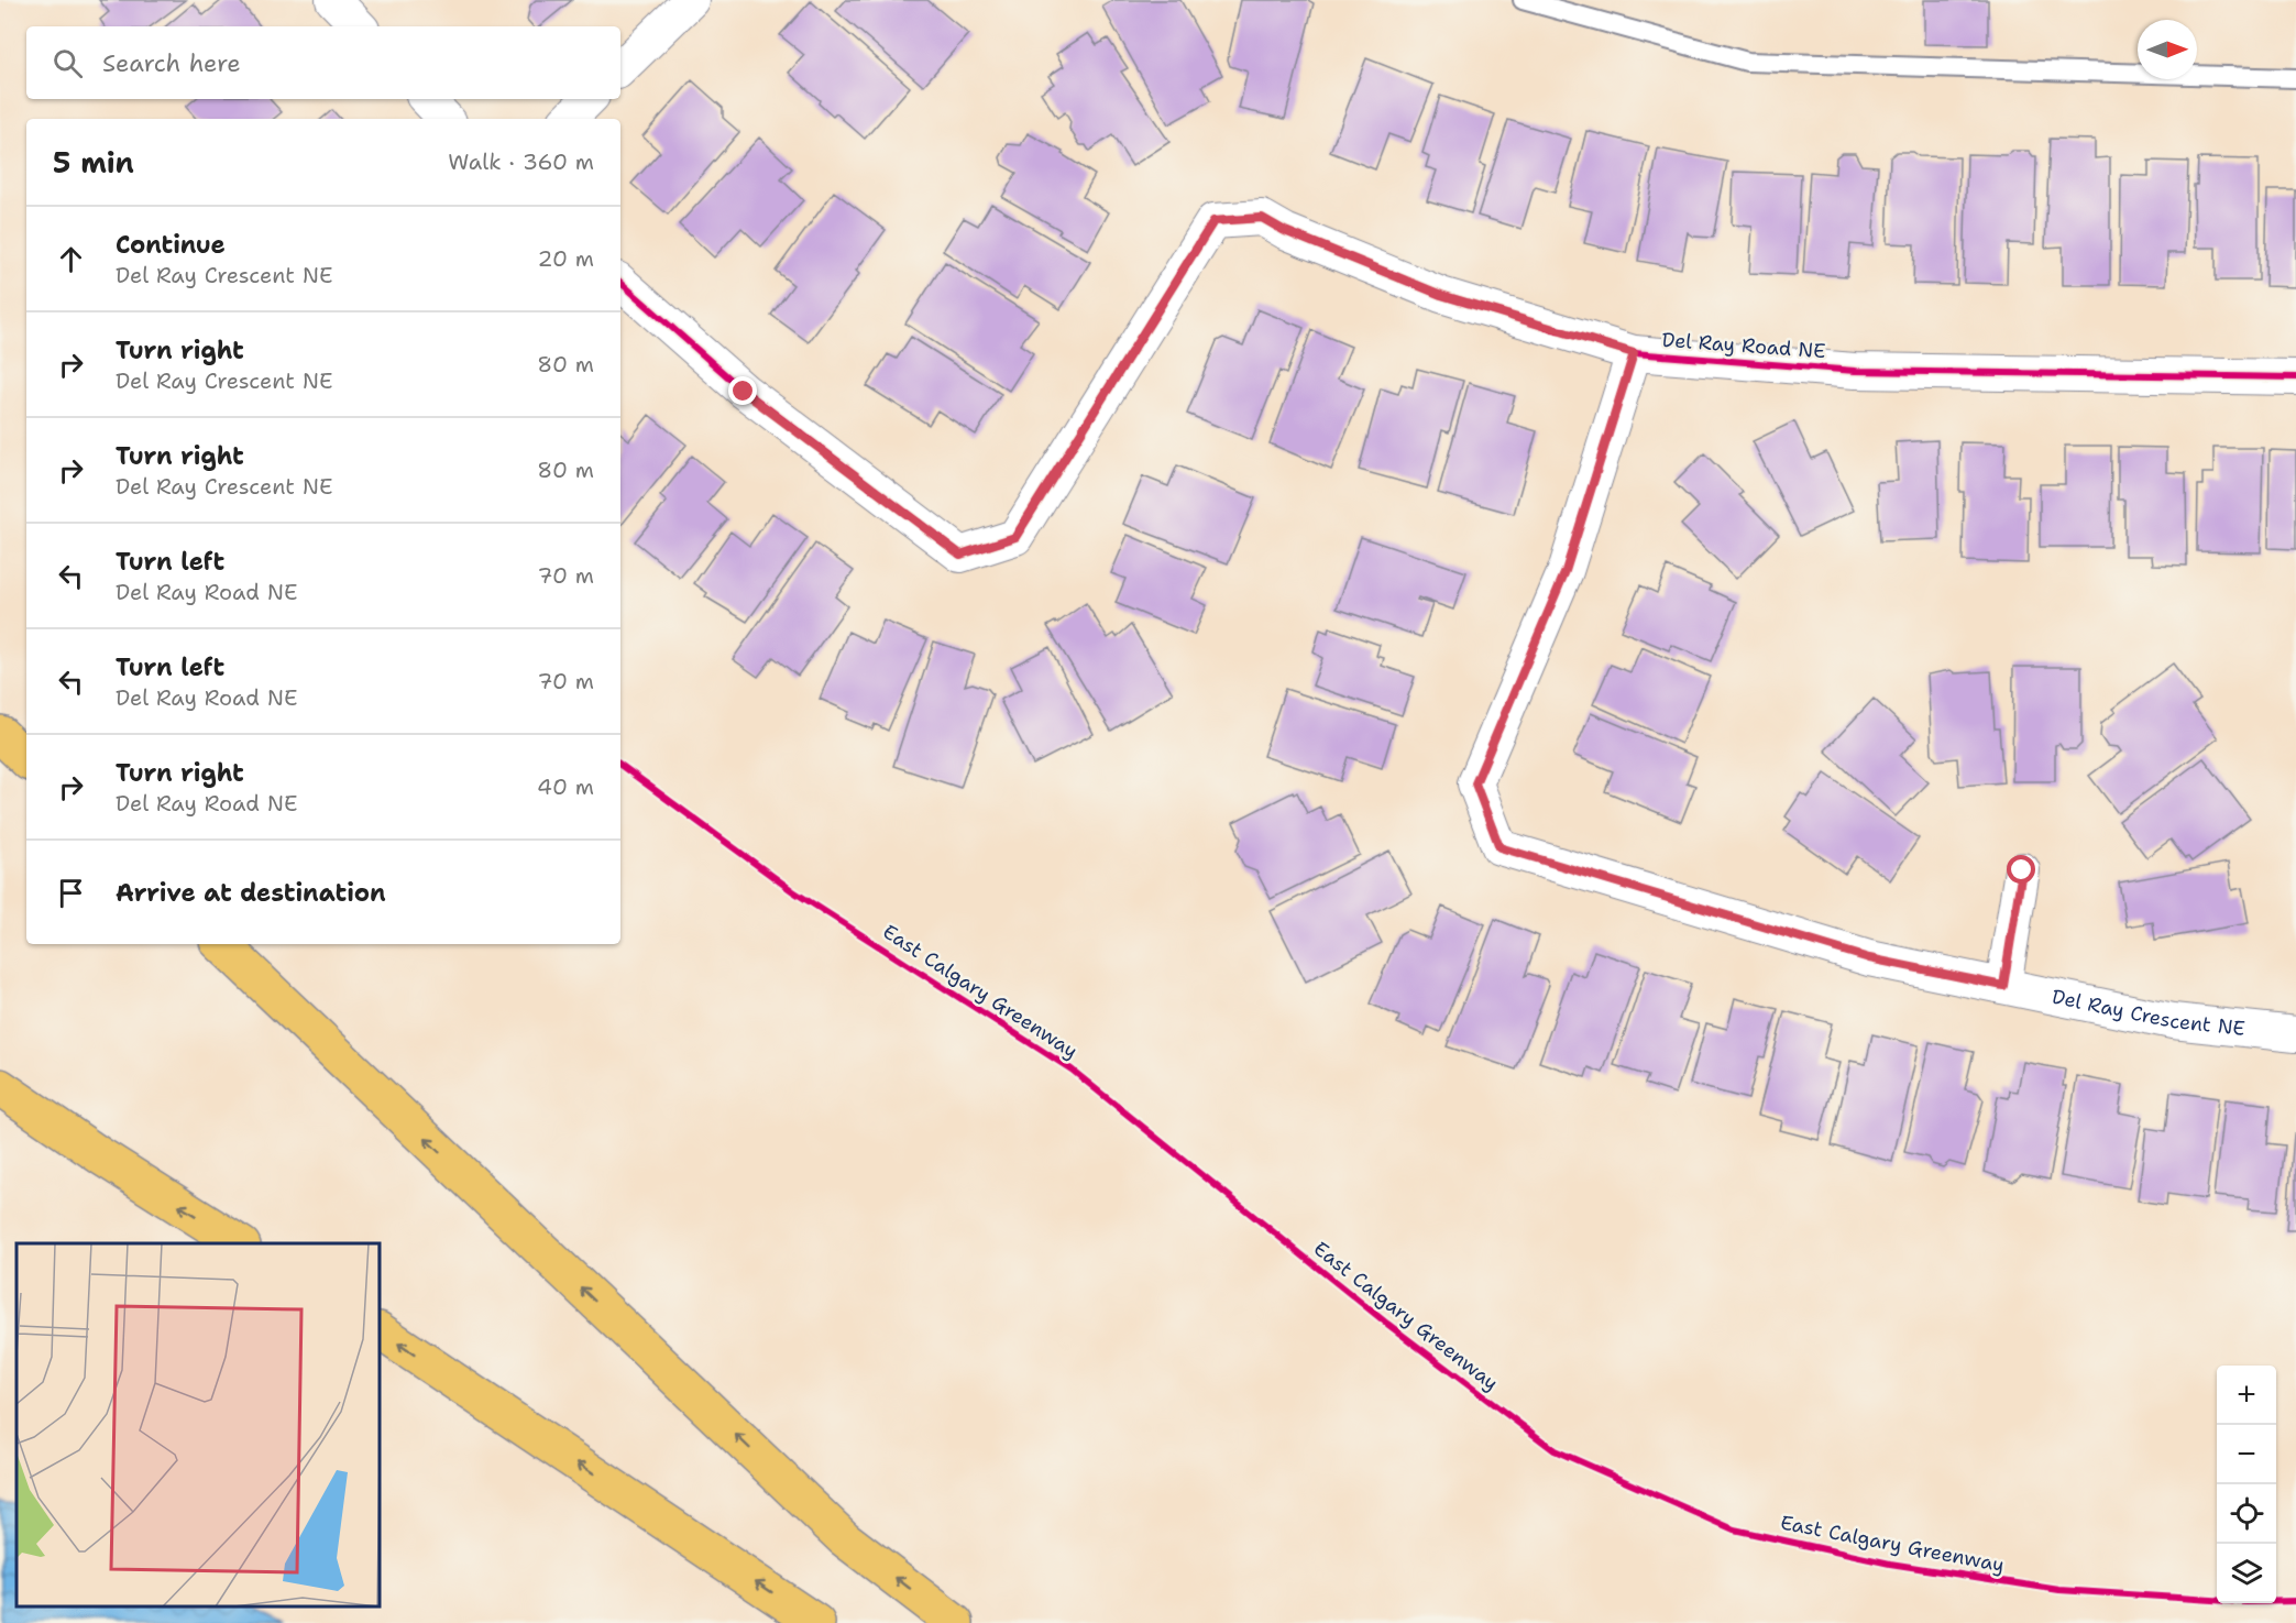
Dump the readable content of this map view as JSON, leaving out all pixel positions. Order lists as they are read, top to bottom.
{
  "streets": {
    "street": ["Del Ray Road NE", "Del Ray Crescent NE"],
    "cycle path": ["East Calgary Greenway"]
  },
  "crossings": [
    ["Del Ray Road NE", "Del Ray Crescent NE"]
  ],
  "north": "right",
  "page": {
    "search": "Search here",
    "heading": ["5 min", "Walk · 360 m"],
    "list": [
      ["Continue", "Del Ray Crescent NE", "20 m"],
      ["Turn right", "Del Ray Crescent NE", "80 m"],
      ["Turn right", "Del Ray Crescent NE", "80 m"],
      ["Turn left", "Del Ray Road NE", "70 m"],
      ["Turn left", "Del Ray Road NE", "70 m"],
      ["Turn right", "Del Ray Road NE", "40 m"],
      "Arrive at destination"
    ],
    "map_buttons": ["+", "−"]
  }
}
